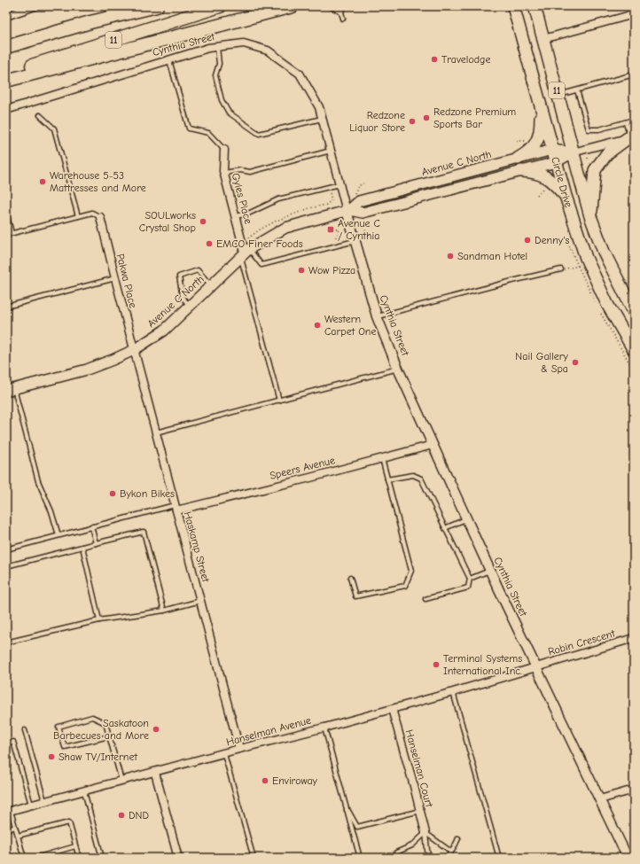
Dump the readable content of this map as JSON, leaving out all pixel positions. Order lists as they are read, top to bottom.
{
  "streets": {
    "highway": ["11", "Circle Drive"],
    "main road": ["Avenue C North"],
    "street": [
      "Cynthia Street",
      "Gyles Place",
      "Pakwa Place",
      "Speers Avenue",
      "Haskamp Street",
      "Robin Crescent",
      "Hanselman Avenue",
      "Hanselman Court"
    ]
  },
  "crossings": [
    ["Cynthia Street", "Avenue C North"],
    ["Cynthia Street", "Speers Avenue"],
    ["Cynthia Street", "Robin Crescent"],
    ["Cynthia Street", "Hanselman Avenue"],
    ["Avenue C North", "Circle Drive"],
    ["Avenue C North", "Gyles Place"],
    ["Avenue C North", "Pakwa Place"],
    ["Avenue C North", "Haskamp Street"],
    ["Pakwa Place", "Haskamp Street"],
    ["Speers Avenue", "Haskamp Street"],
    ["Haskamp Street", "Hanselman Avenue"],
    ["Robin Crescent", "Hanselman Avenue"],
    ["Hanselman Avenue", "Hanselman Court"]
  ],
  "places": {
    "other": [
      "Travelodge",
      "Redzone Premium Sports Bar",
      "Redzone Liquor Store",
      "Warehouse 5-53 Mattresses and More",
      "SOULworks Crystal Shop",
      "Denny's",
      "EMCO Finer Foods",
      "Sandman Hotel",
      "Wow Pizza",
      "Western Carpet One",
      "Nail Gallery & Spa",
      "Bykon Bikes",
      "Terminal Systems International Inc.",
      "Saskatoon Barbecues and More",
      "Shaw TV/Internet",
      "Enviroway",
      "DND"
    ],
    "transit": ["Avenue C / Cynthia"]
  }
}
